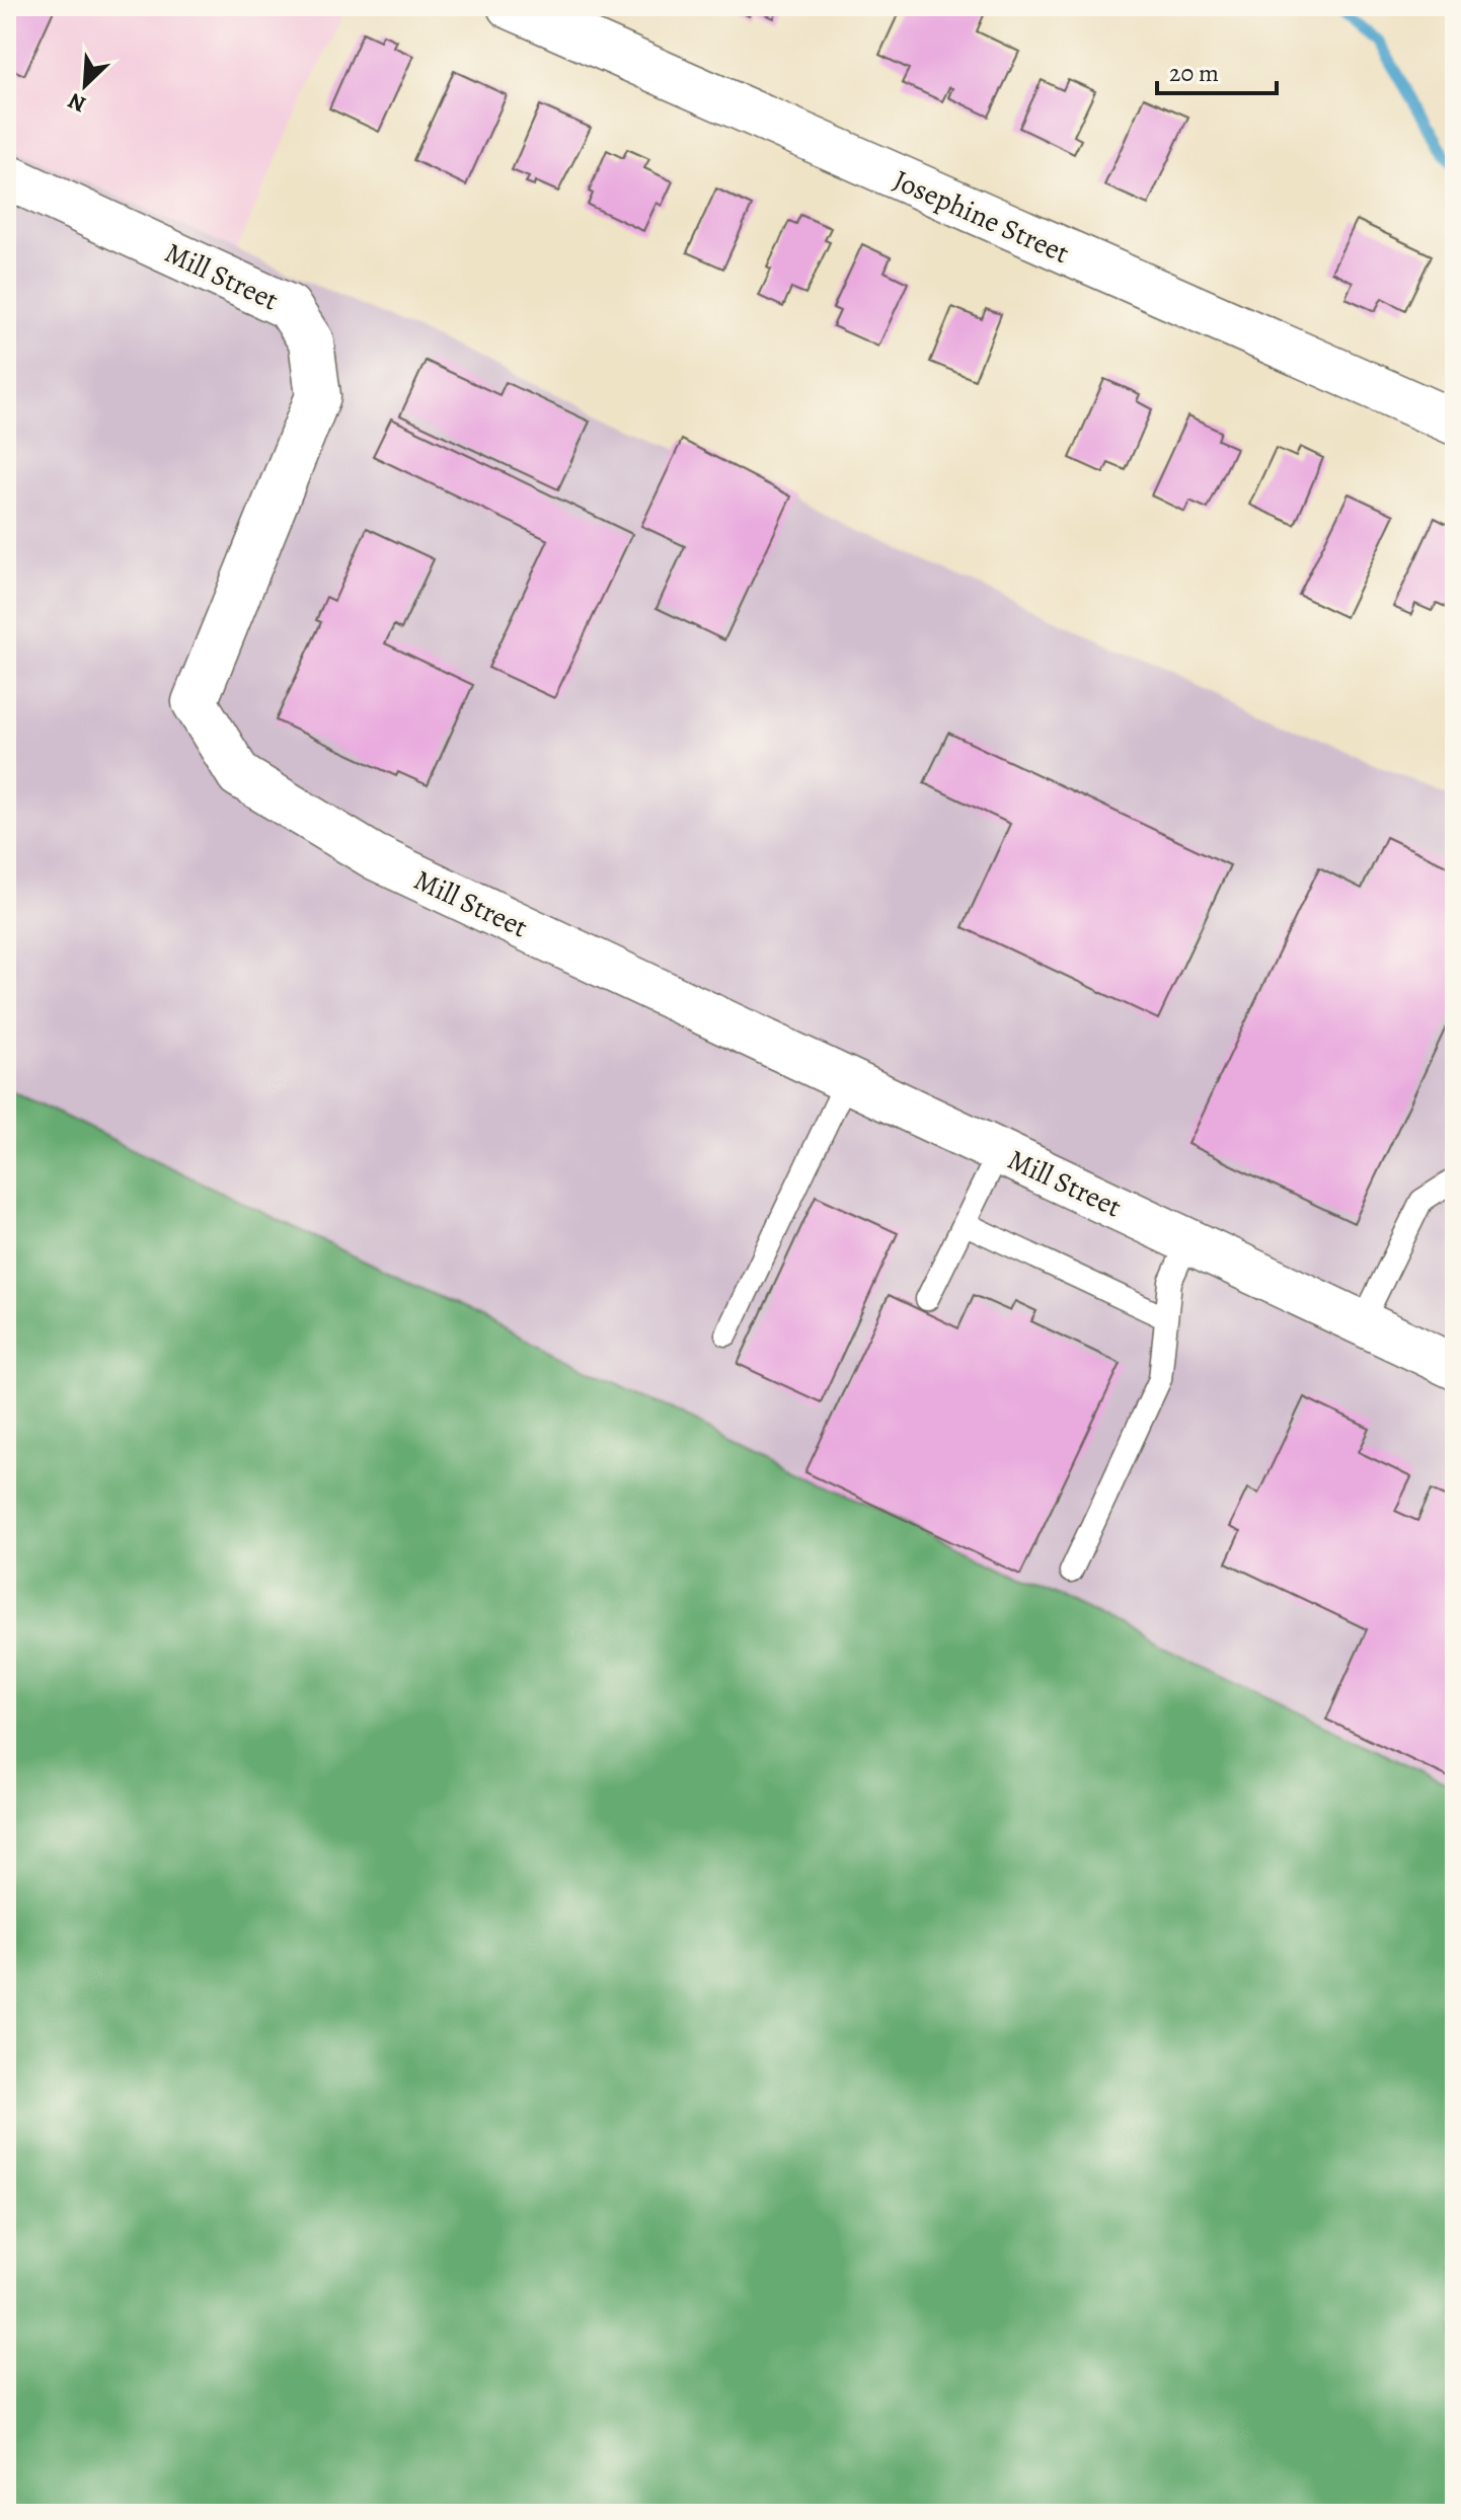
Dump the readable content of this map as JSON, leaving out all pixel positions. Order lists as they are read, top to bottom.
{
  "streets": {
    "street": ["Josephine Street", "Mill Street"]
  },
  "scale_bar": "20 m",
  "north": "bottom left"
}
